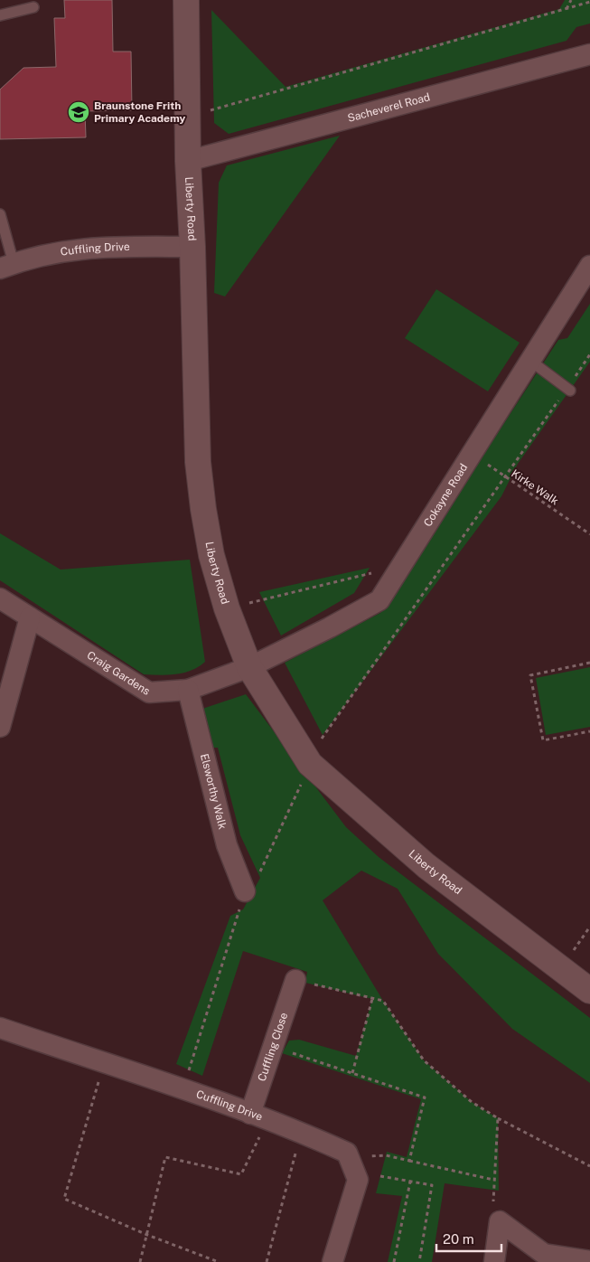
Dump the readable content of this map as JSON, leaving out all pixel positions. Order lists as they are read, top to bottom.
{
  "streets": {
    "street": [
      "Sacheverel Road",
      "Liberty Road",
      "Cuffling Drive",
      "Cokayne Road",
      "Craig Gardens",
      "Elsworthy Walk",
      "Cuffling Close"
    ],
    "path": ["Kirke Walk"]
  },
  "crossings": [
    ["Sacheverel Road", "Liberty Road"],
    ["Liberty Road", "Cuffling Drive"],
    ["Liberty Road", "Cokayne Road"],
    ["Liberty Road", "Craig Gardens"],
    ["Cuffling Drive", "Cuffling Close"],
    ["Kirke Walk", "Cokayne Road"],
    ["Cokayne Road", "Craig Gardens"],
    ["Craig Gardens", "Elsworthy Walk"]
  ],
  "places": {
    "school or university": ["Braunstone Frith Primary Academy"]
  },
  "scale_bar": "20 m"
}
